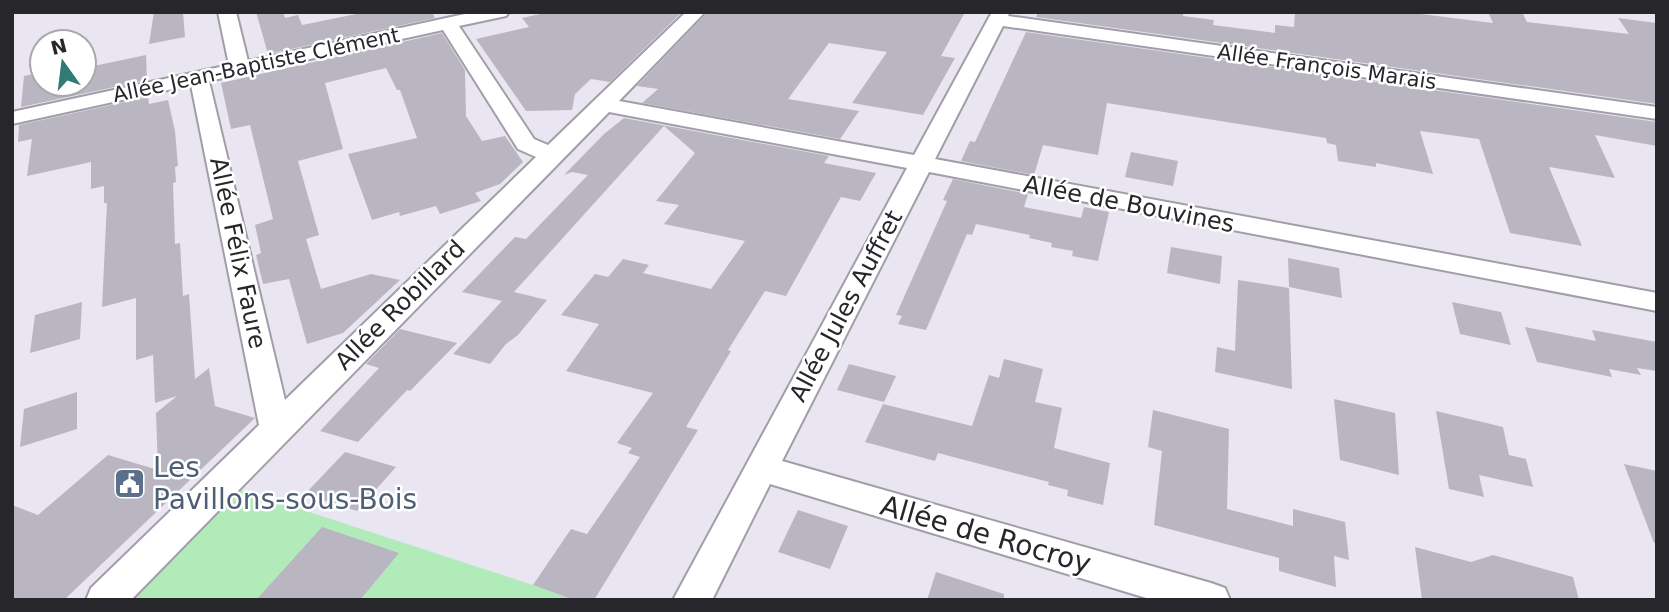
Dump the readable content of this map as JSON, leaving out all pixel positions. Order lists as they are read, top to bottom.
{
  "streets": {
    "street": [
      "Allée Jean-Baptiste Clément",
      "Allée François Marais",
      "Allée de Bouvines",
      "Allée Félix Faure",
      "Allée Robillard",
      "Allée Jules Auffret",
      "Allée de Rocroy"
    ]
  },
  "crossings": [
    ["Allée Jean-Baptiste Clément", "Allée Félix Faure"],
    ["Allée François Marais", "Allée Jules Auffret"],
    ["Allée de Bouvines", "Allée Robillard"],
    ["Allée de Bouvines", "Allée Jules Auffret"],
    ["Allée Félix Faure", "Allée Robillard"],
    ["Allée Jules Auffret", "Allée de Rocroy"]
  ],
  "places": {
    "public building": ["Les Pavillons-sous-Bois"]
  },
  "north": "top"
}
